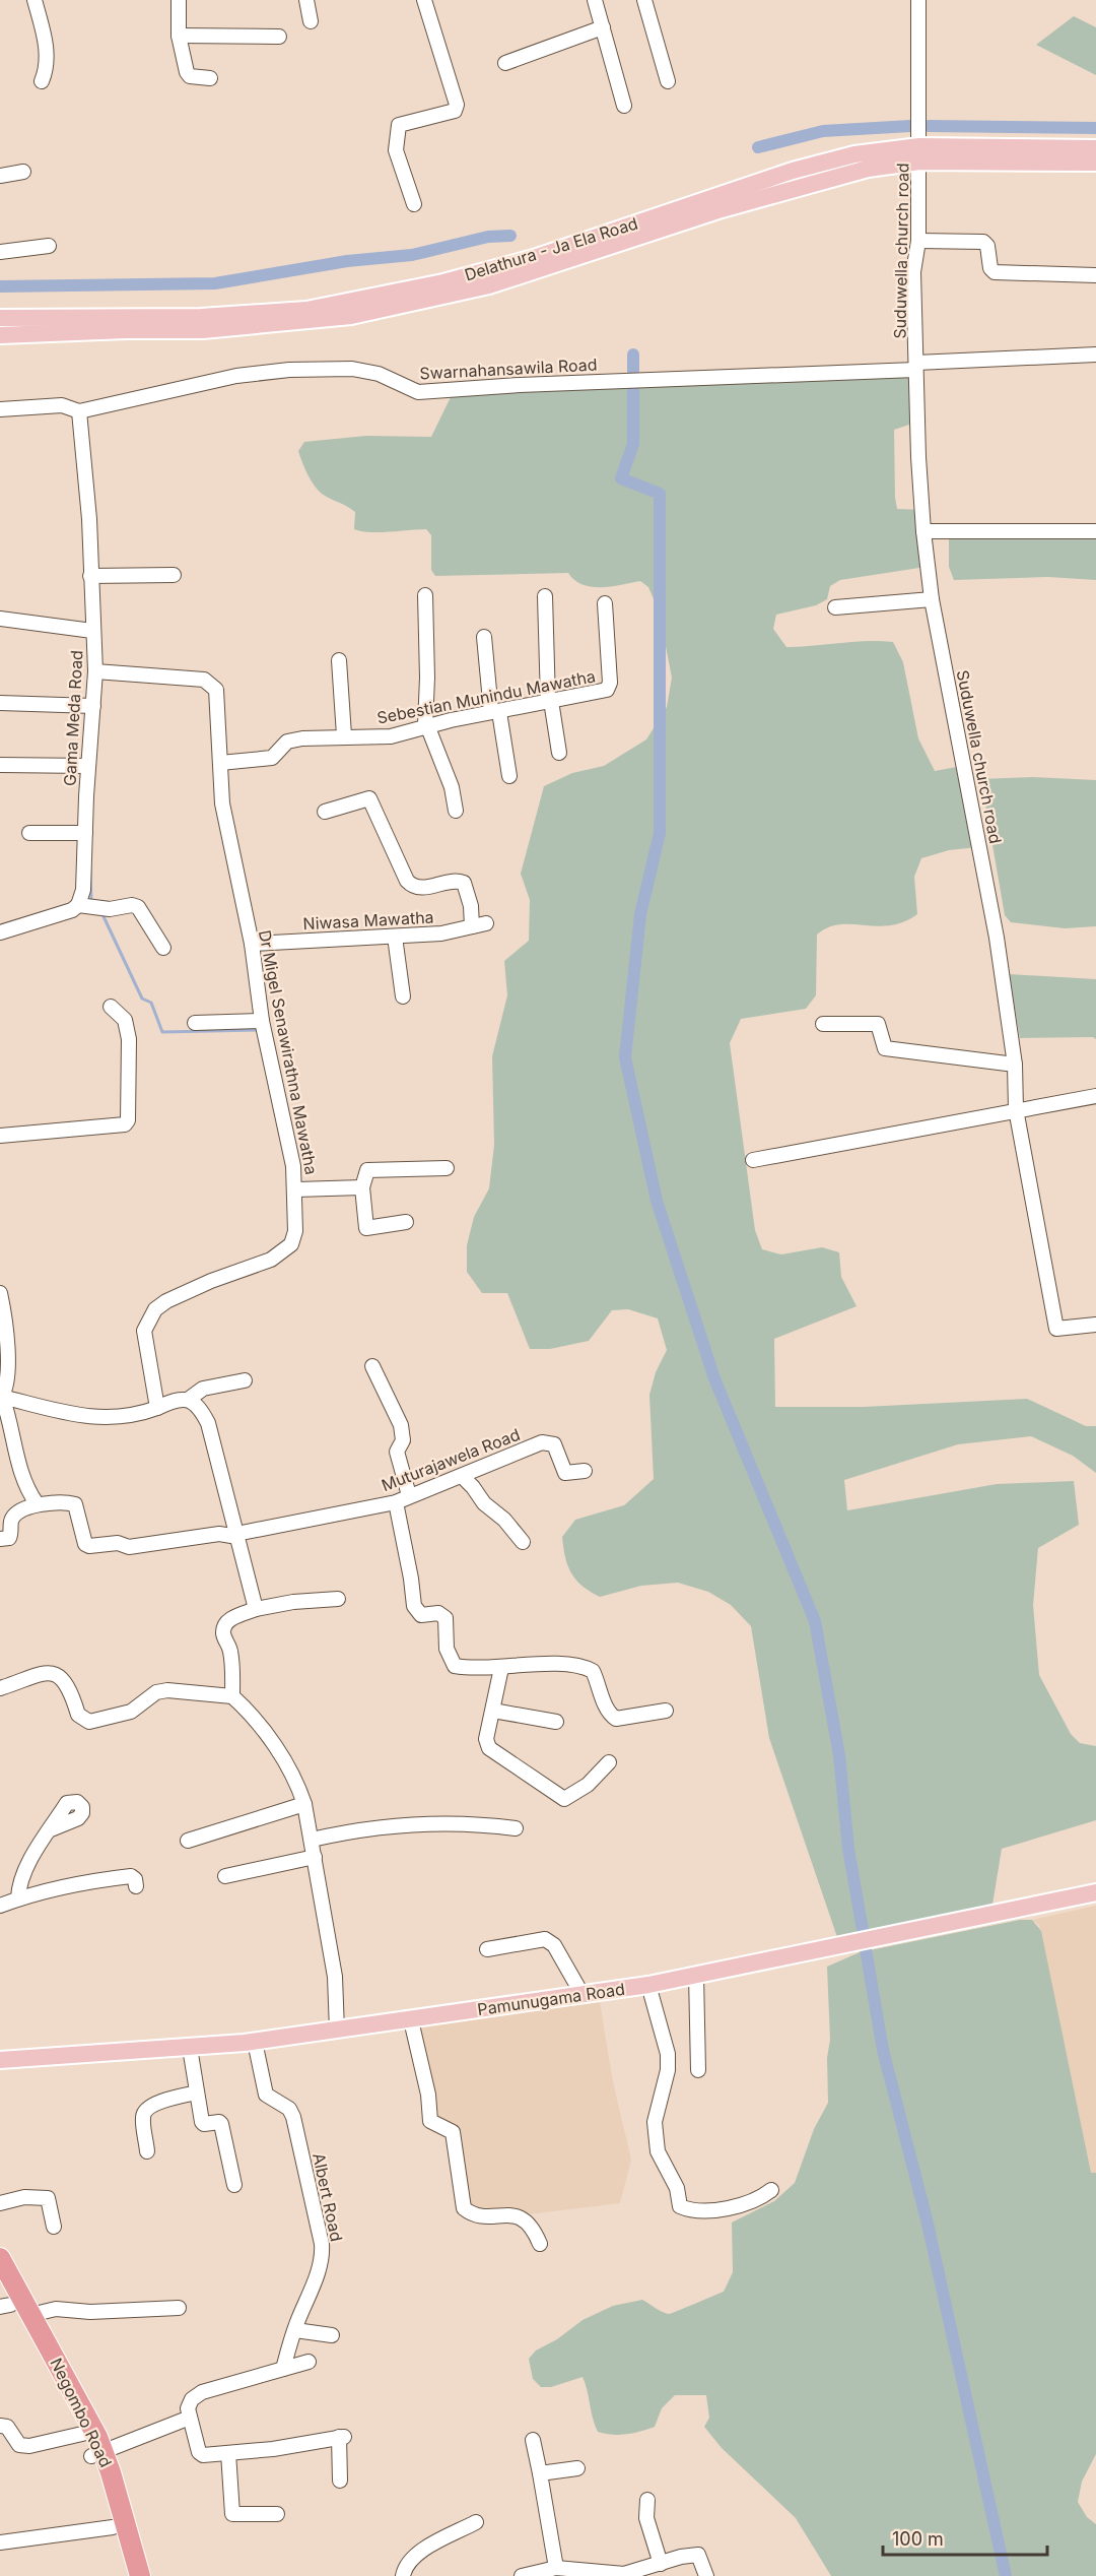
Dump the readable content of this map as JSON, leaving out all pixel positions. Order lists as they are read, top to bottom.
{
  "streets": {
    "highway": ["Negombo Road"],
    "main road": ["Delathura - Ja Ela Road", "Pamunugama Road"],
    "street": [
      "Suduwella church road",
      "Swarnahansawila Road",
      "Sebestian Munindu Mawatha",
      "Gama Meda Road",
      "Niwasa Mawatha",
      "Dr Migel Senawirathna Mawatha",
      "Muturajawela Road",
      "Albert Road"
    ]
  },
  "crossings": [
    ["Delathura - Ja Ela Road", "Suduwella church road"],
    ["Suduwella church road", "Swarnahansawila Road"],
    ["Swarnahansawila Road", "Gama Meda Road"],
    ["Sebestian Munindu Mawatha", "Dr Migel Senawirathna Mawatha"],
    ["Gama Meda Road", "Dr Migel Senawirathna Mawatha"],
    ["Niwasa Mawatha", "Dr Migel Senawirathna Mawatha"],
    ["Pamunugama Road", "Albert Road"]
  ],
  "scale_bar": "100 m"
}
